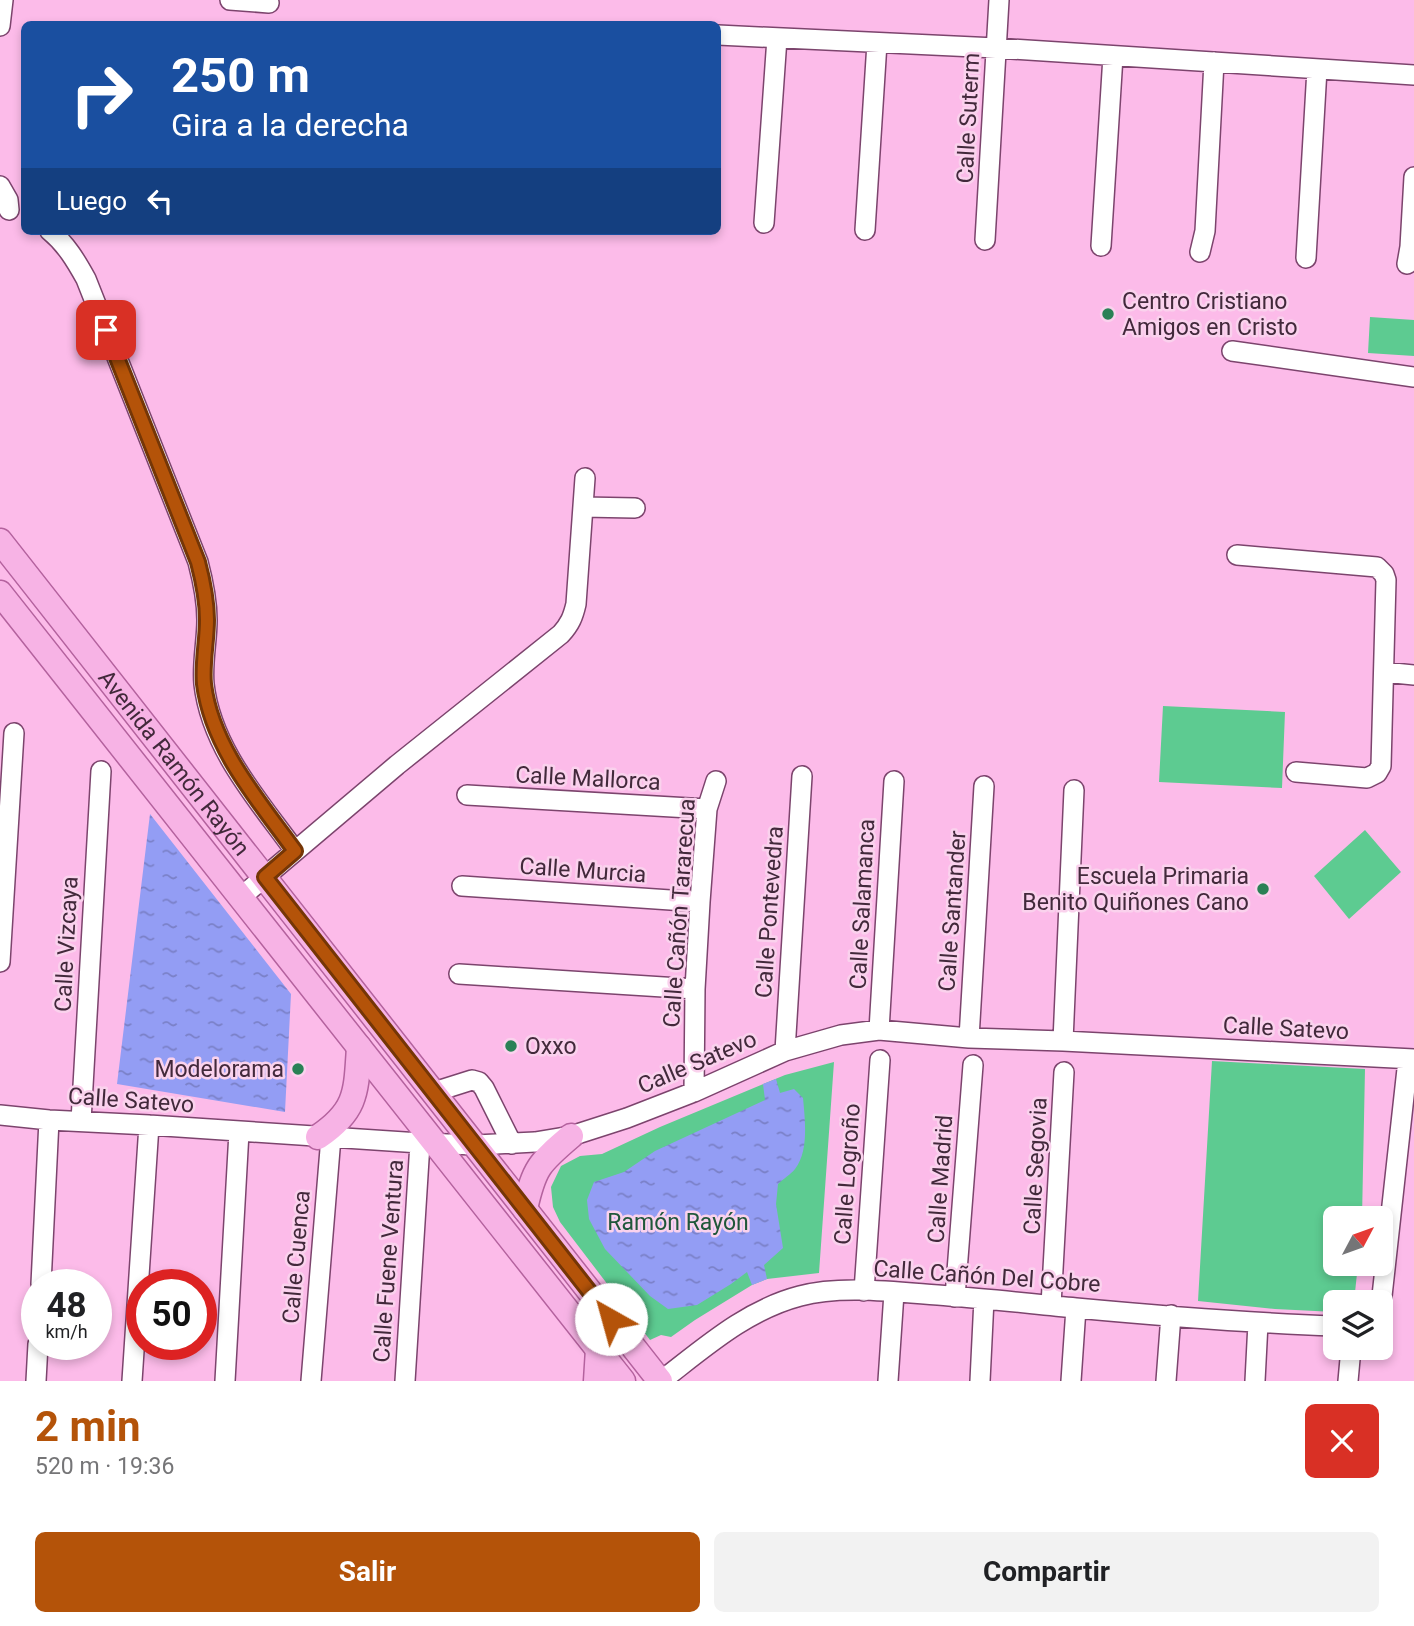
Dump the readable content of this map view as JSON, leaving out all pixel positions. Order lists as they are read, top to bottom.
{
  "streets": {
    "main road": ["Avenida Ramón Rayón"],
    "street": [
      "Calle Suterm",
      "Calle Mallorca",
      "Calle Murcia",
      "Calle Salamanca",
      "Calle Santander",
      "Calle Pontevedra",
      "Calle Cañón Tararecua",
      "Calle Vizcaya",
      "Calle Satevo",
      "Calle Segovia",
      "Calle Logroño",
      "Calle Madrid",
      "Calle Cuenca",
      "Calle Fuene Ventura",
      "Calle Cañón Del Cobre"
    ]
  },
  "crossings": [
    ["Avenida Ramón Rayón", "Calle Satevo"],
    ["Avenida Ramón Rayón", "Calle Fuene Ventura"],
    ["Avenida Ramón Rayón", "Calle Cañón Del Cobre"],
    ["Calle Mallorca", "Calle Cañón Tararecua"],
    ["Calle Murcia", "Calle Cañón Tararecua"],
    ["Calle Salamanca", "Calle Satevo"],
    ["Calle Santander", "Calle Satevo"],
    ["Calle Pontevedra", "Calle Satevo"],
    ["Calle Cañón Tararecua", "Calle Satevo"],
    ["Calle Vizcaya", "Calle Satevo"],
    ["Calle Satevo", "Calle Cuenca"],
    ["Calle Satevo", "Calle Fuene Ventura"],
    ["Calle Segovia", "Calle Cañón Del Cobre"],
    ["Calle Logroño", "Calle Cañón Del Cobre"],
    ["Calle Madrid", "Calle Cañón Del Cobre"]
  ],
  "parks": ["Ramón Rayón"],
  "places": [
    "Centro Cristiano Amigos en Cristo",
    "Escuela Primaria Benito Quiñones Cano",
    "Oxxo",
    "Modelorama"
  ],
  "north": "top right",
  "page": {
    "turn": ["250 m", "Gira a la derecha"],
    "then": "Luego",
    "speed": "48 km/h",
    "limit": "50",
    "heading": ["2 min", "520 m · 19:36"],
    "buttons": ["Salir", "Compartir"]
  }
}
